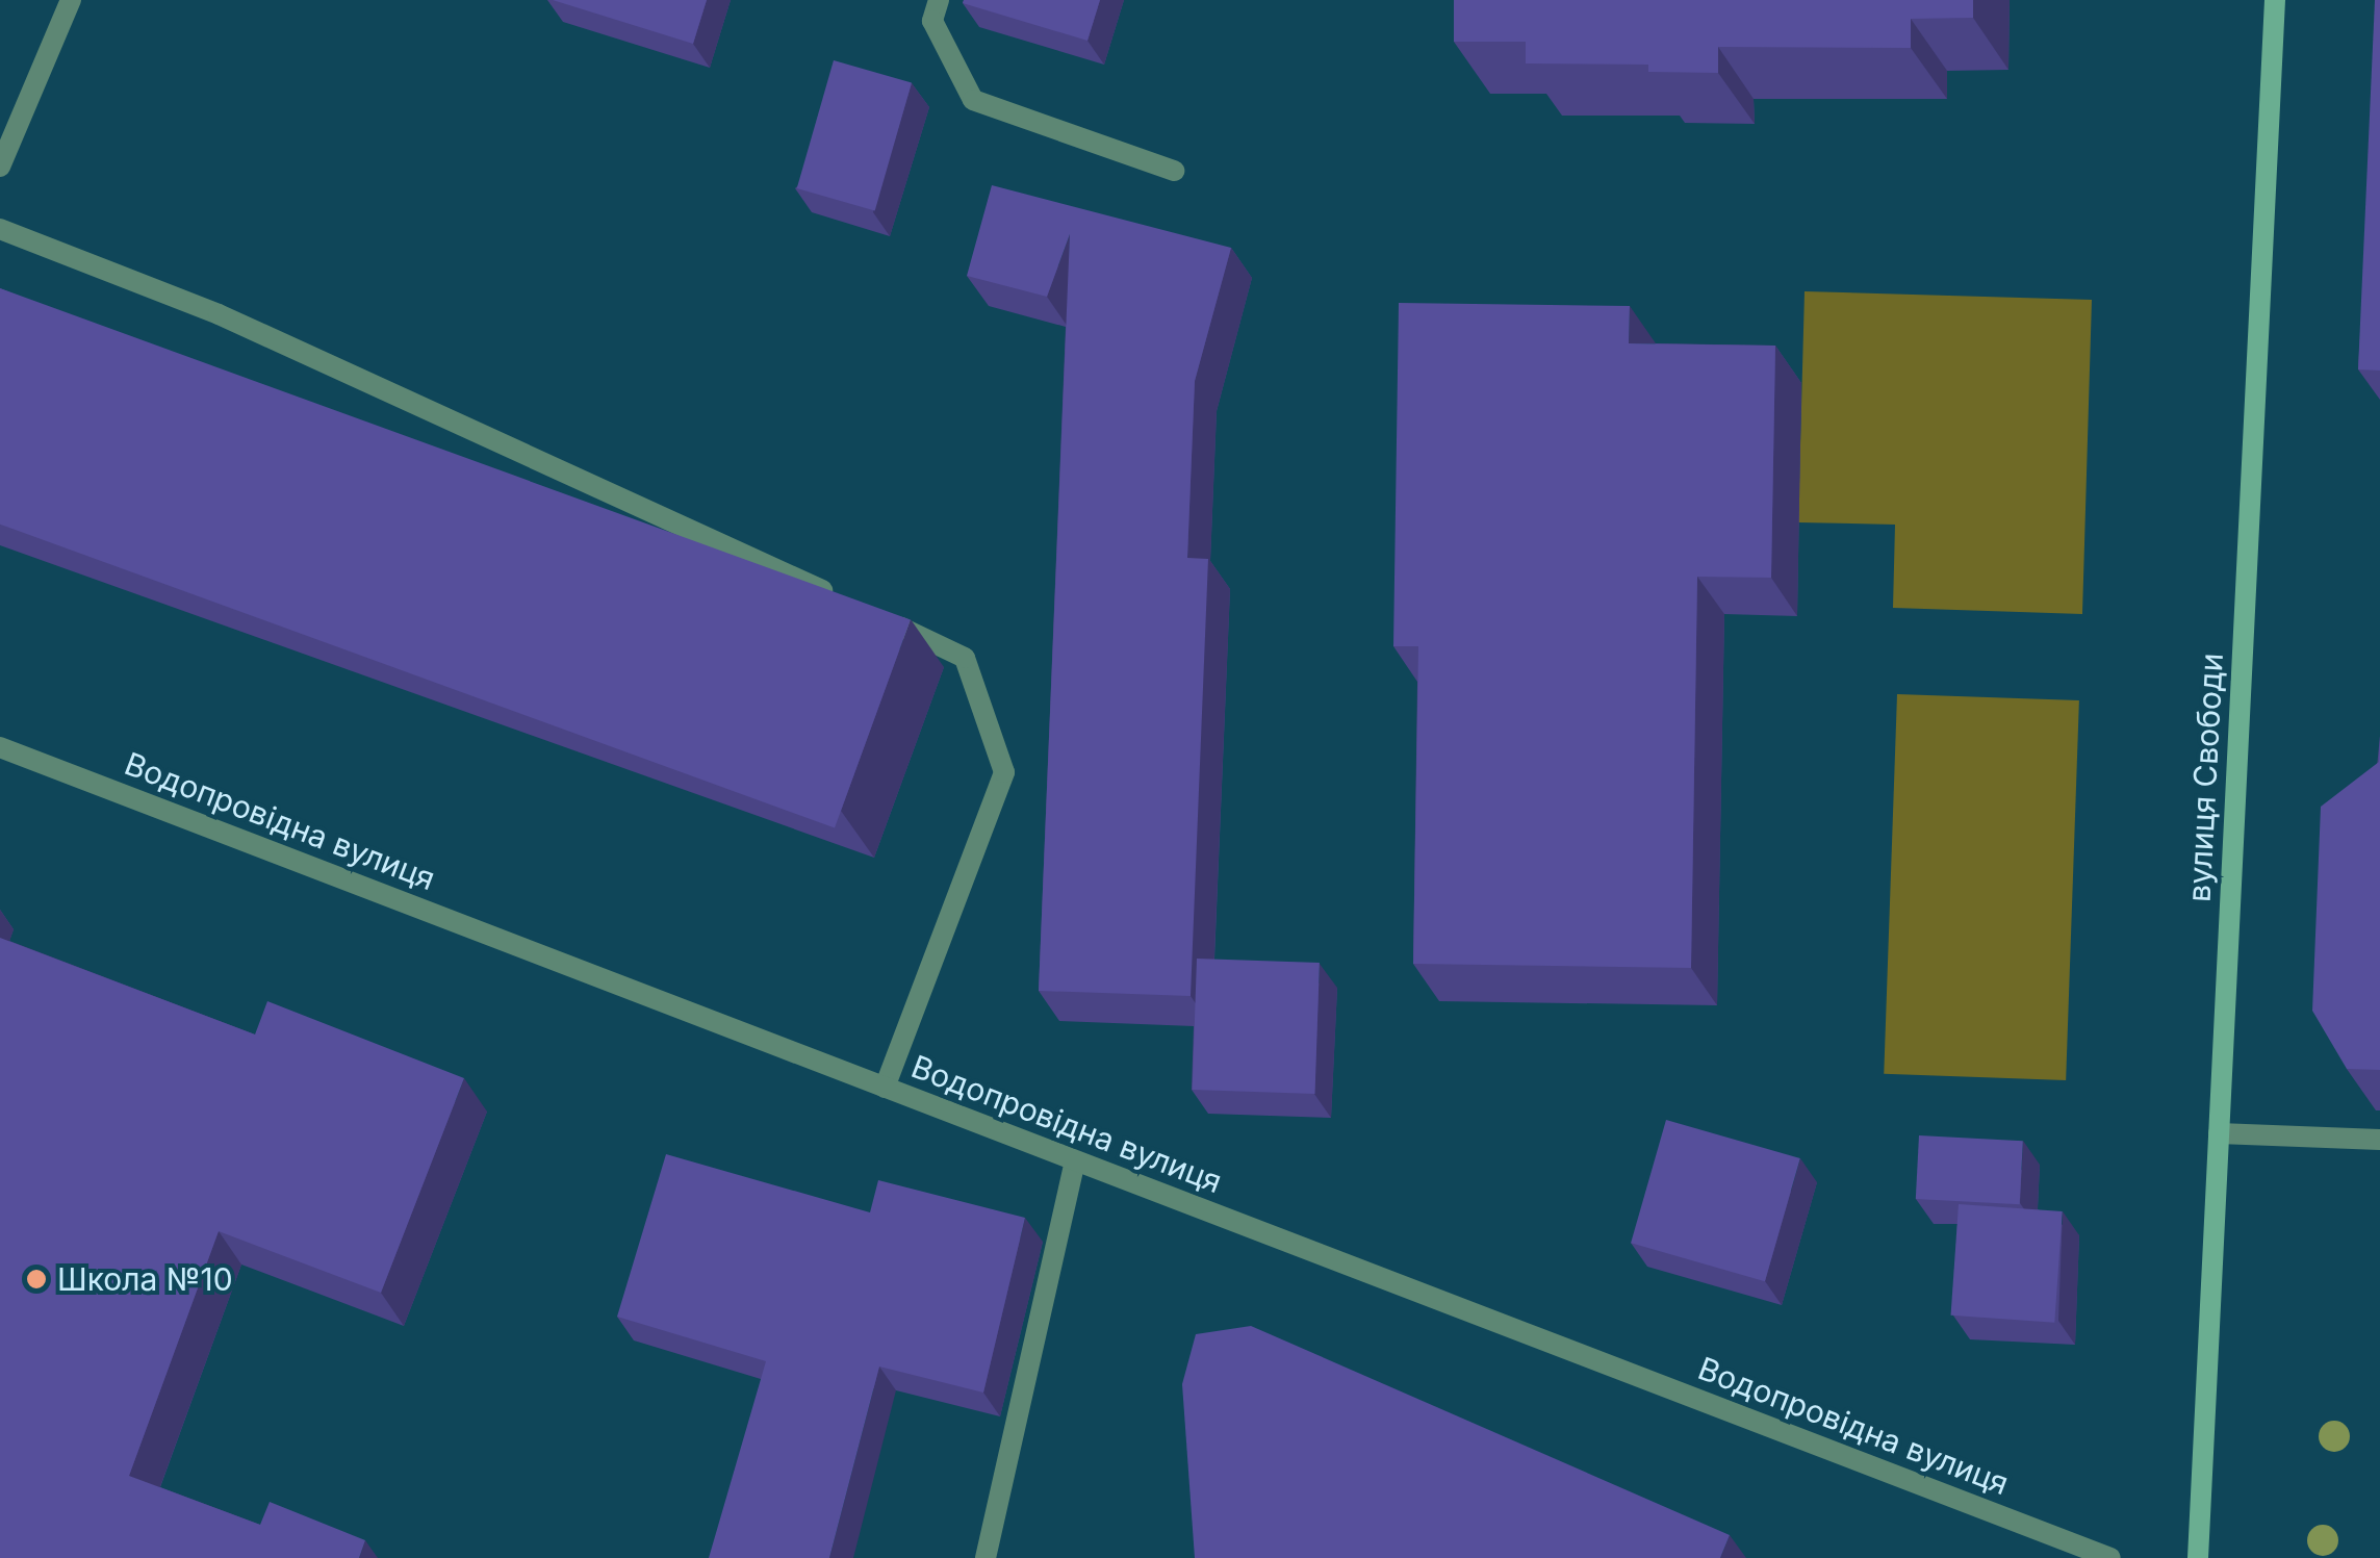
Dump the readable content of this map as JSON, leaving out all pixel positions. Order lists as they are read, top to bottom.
{
  "streets": {
    "main road": ["вулиця Свободи"],
    "street": ["Водопровідна вулиця"]
  },
  "places": ["Школа №10"]
}
